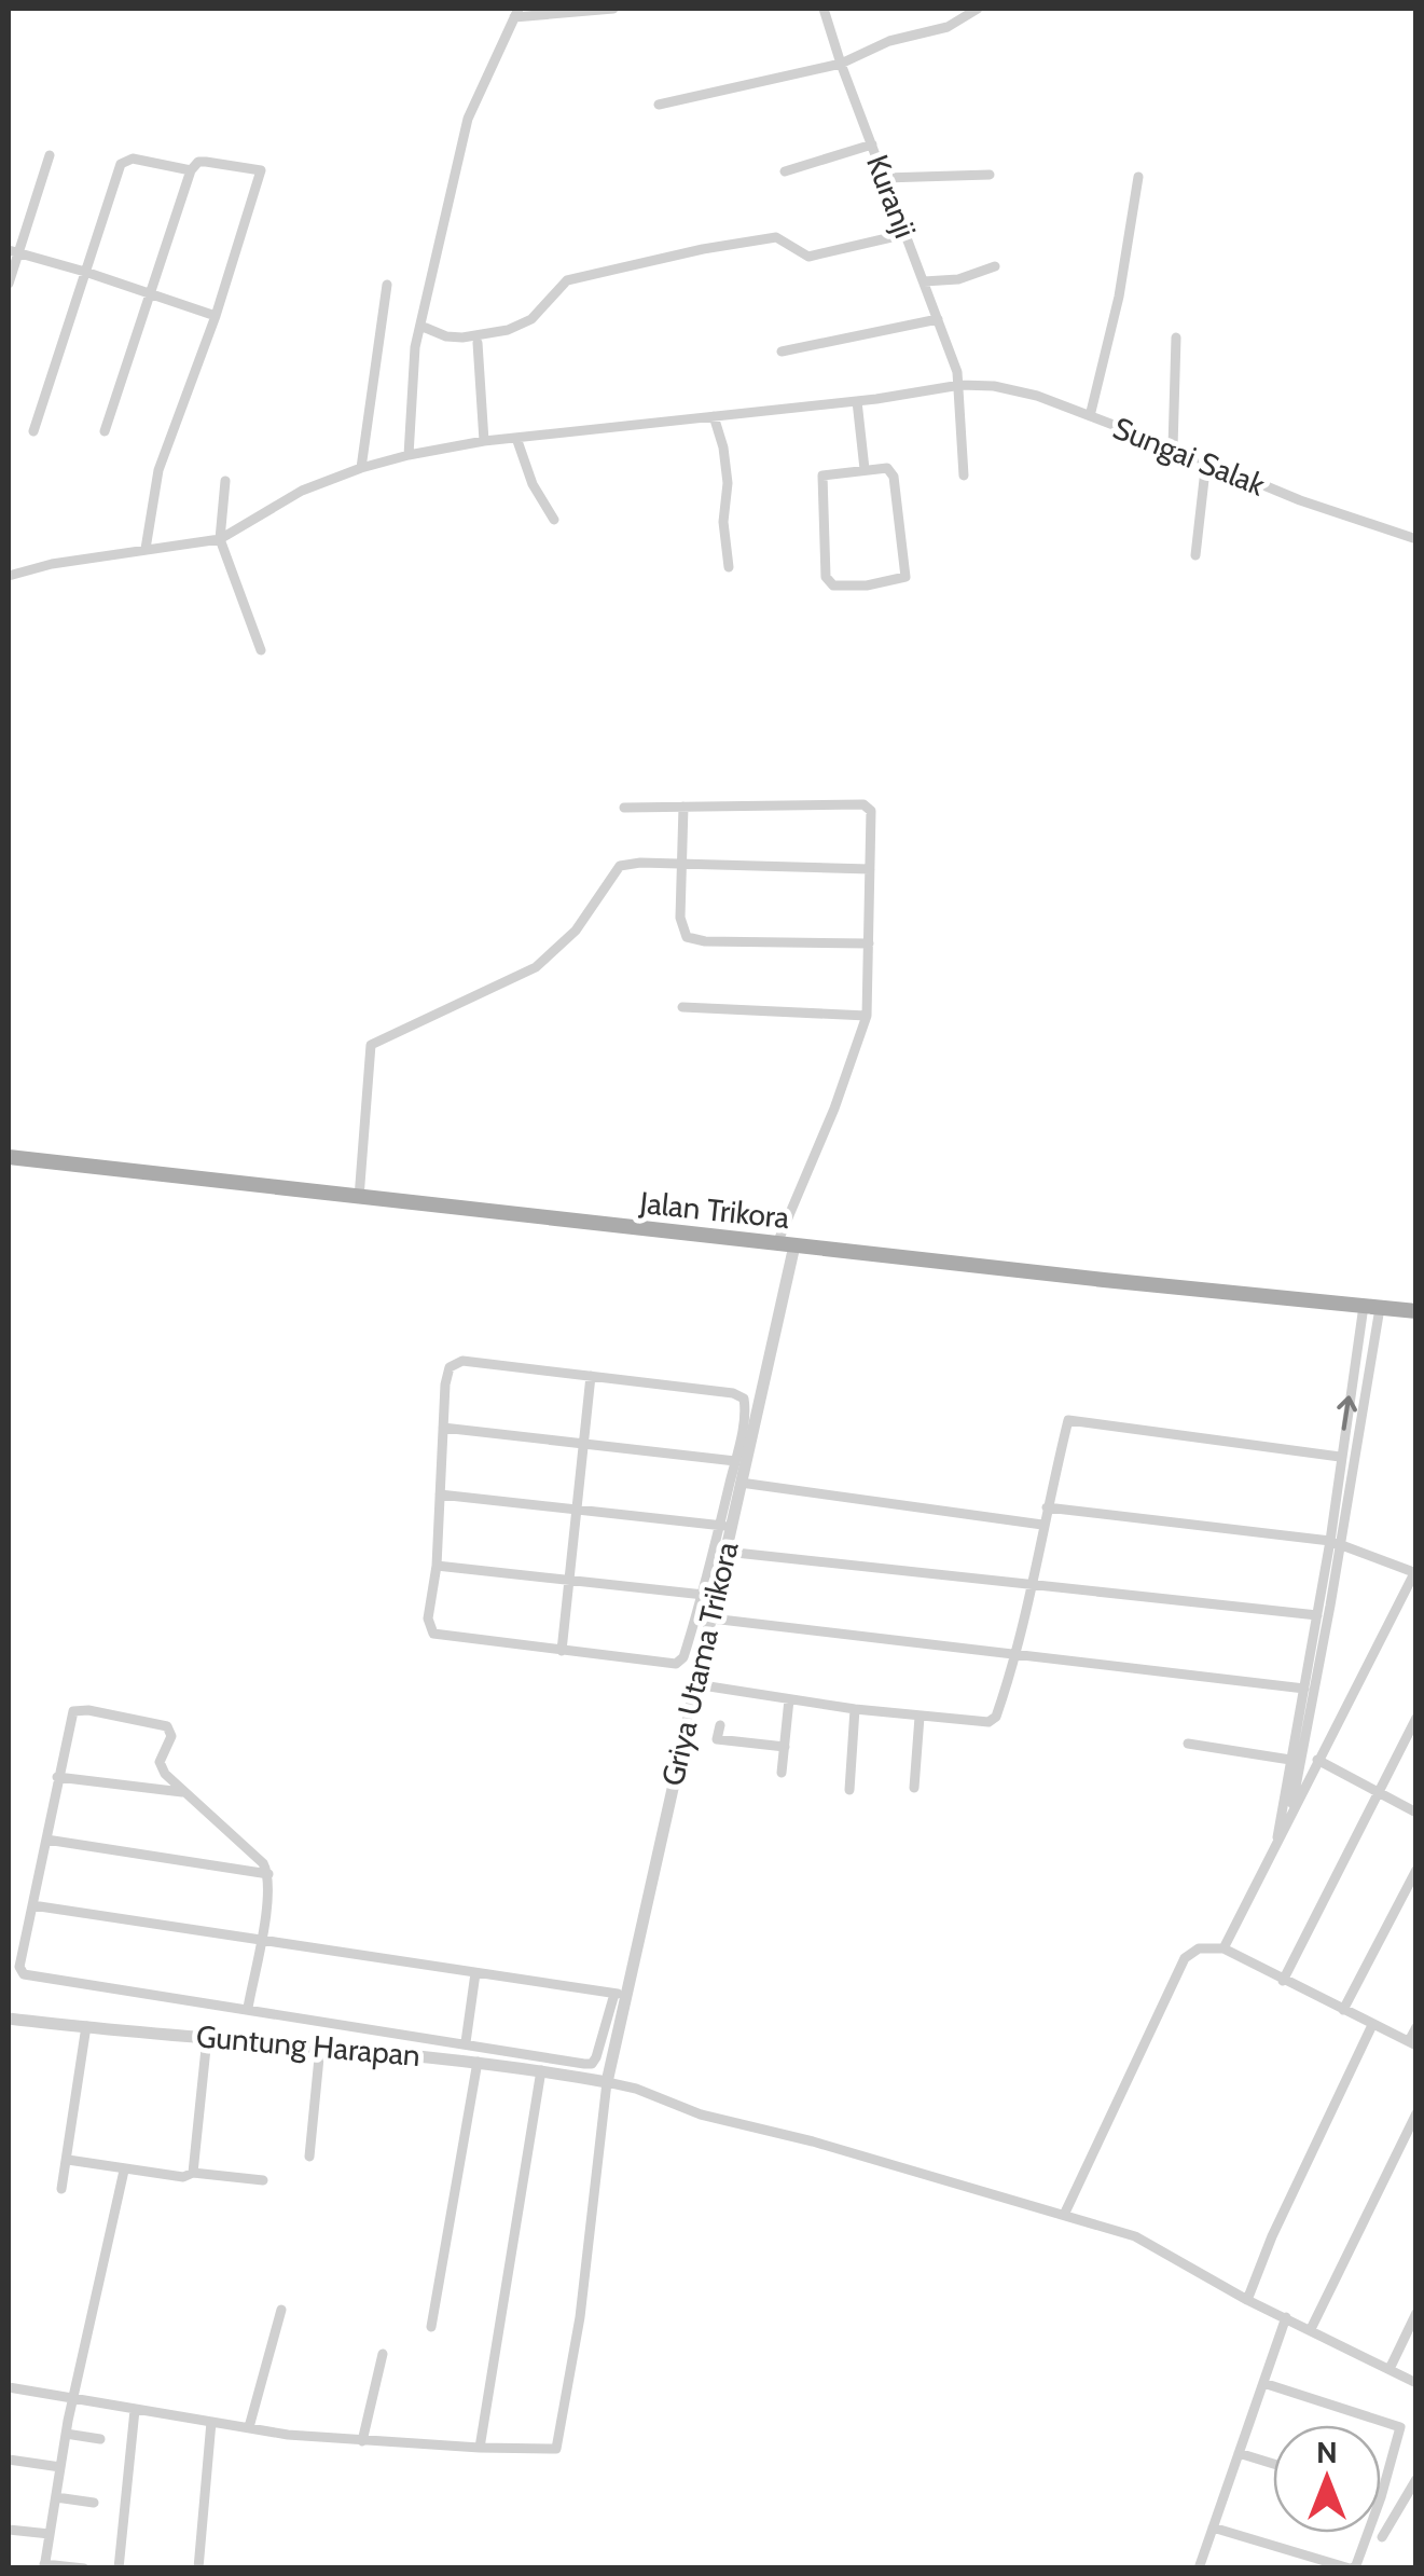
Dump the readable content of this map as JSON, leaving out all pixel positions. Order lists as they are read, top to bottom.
{
  "streets": {
    "main road": ["Jalan Trikora"],
    "street": [
      "Kuranji",
      "Sungai Salak",
      "Griya Utama Trikora",
      "Guntung Harapan"
    ]
  },
  "crossings": [
    ["Kuranji", "Sungai Salak"],
    ["Jalan Trikora", "Griya Utama Trikora"],
    ["Griya Utama Trikora", "Guntung Harapan"]
  ],
  "north": "top"
}
